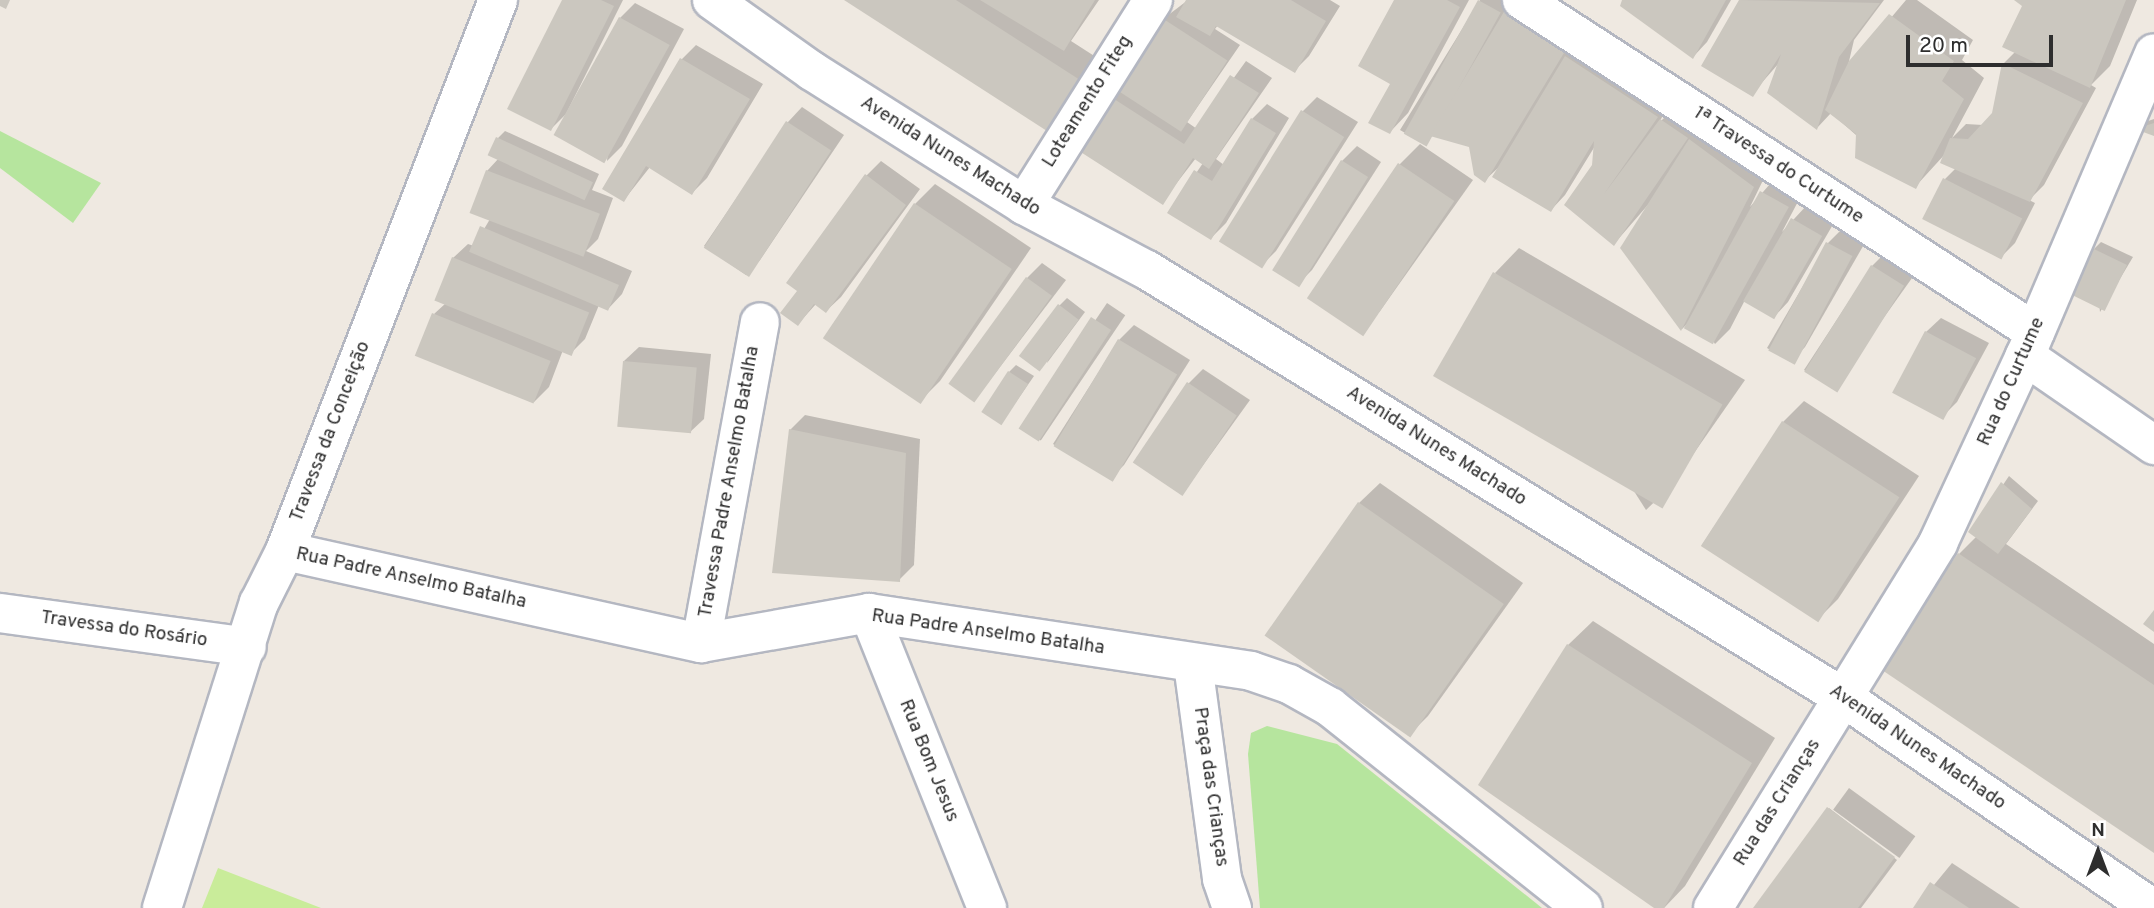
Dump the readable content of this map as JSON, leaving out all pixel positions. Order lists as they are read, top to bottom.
{
  "streets": {
    "street": [
      "Loteamento Fiteg",
      "Avenida Nunes Machado",
      "1ª Travessa do Curtume",
      "Rua do Curtume",
      "Travessa da Conceição",
      "Travessa Padre Anselmo Batalha",
      "Rua Padre Anselmo Batalha",
      "Travessa do Rosário",
      "Rua Bom Jesus",
      "Praça das Crianças",
      "Rua das Crianças"
    ]
  },
  "crossings": [
    ["Loteamento Fiteg", "Avenida Nunes Machado"],
    ["Avenida Nunes Machado", "Rua do Curtume"],
    ["Avenida Nunes Machado", "Rua das Crianças"],
    ["1ª Travessa do Curtume", "Rua do Curtume"],
    ["Rua do Curtume", "Rua das Crianças"],
    ["Travessa da Conceição", "Rua Padre Anselmo Batalha"],
    ["Travessa da Conceição", "Travessa do Rosário"],
    ["Travessa Padre Anselmo Batalha", "Rua Padre Anselmo Batalha"],
    ["Rua Padre Anselmo Batalha", "Rua Bom Jesus"],
    ["Rua Padre Anselmo Batalha", "Praça das Crianças"]
  ],
  "scale_bar": "20 m",
  "north": "top"
}
